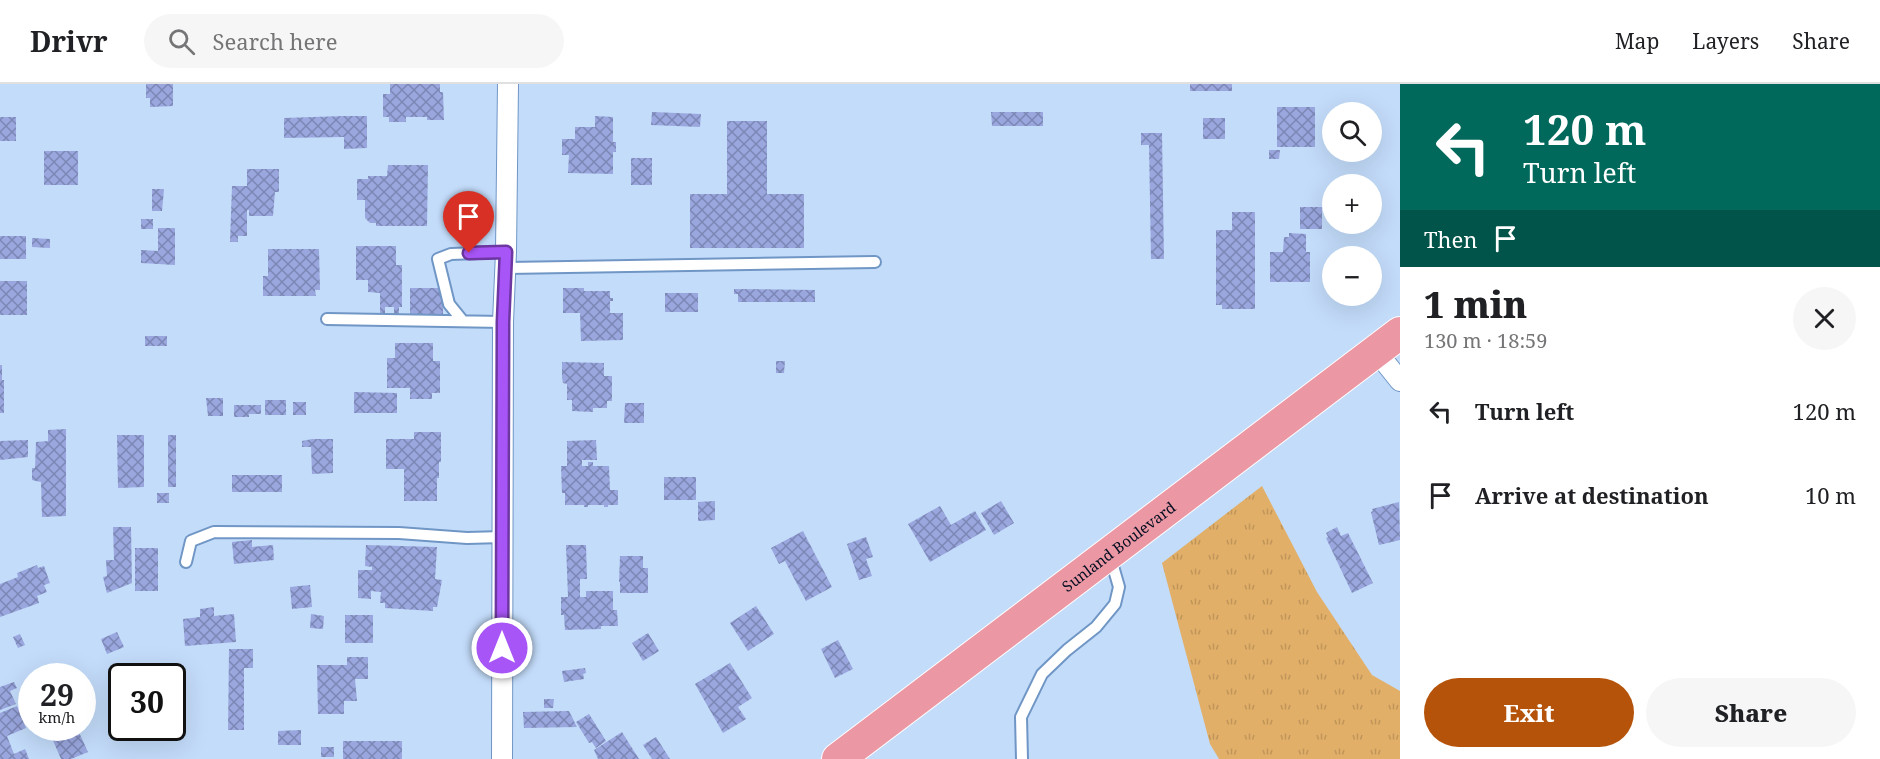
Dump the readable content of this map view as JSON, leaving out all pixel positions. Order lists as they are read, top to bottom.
{
  "streets": {
    "main road": ["Sunland Boulevard"]
  },
  "page": {
    "header": "Drivr",
    "search": "Search here",
    "nav": ["Map", "Layers", "Share"],
    "turn": ["120 m", "Turn left"],
    "map_buttons": ["+", "−"],
    "then": "Then",
    "heading": ["1 min", "130 m · 18:59"],
    "list": [
      {
        "name": "Turn left",
        "value": "120 m"
      },
      {
        "name": "Arrive at destination",
        "value": "10 m"
      }
    ],
    "speed": "29 km/h",
    "limit": "30",
    "buttons": ["Exit", "Share"]
  }
}
